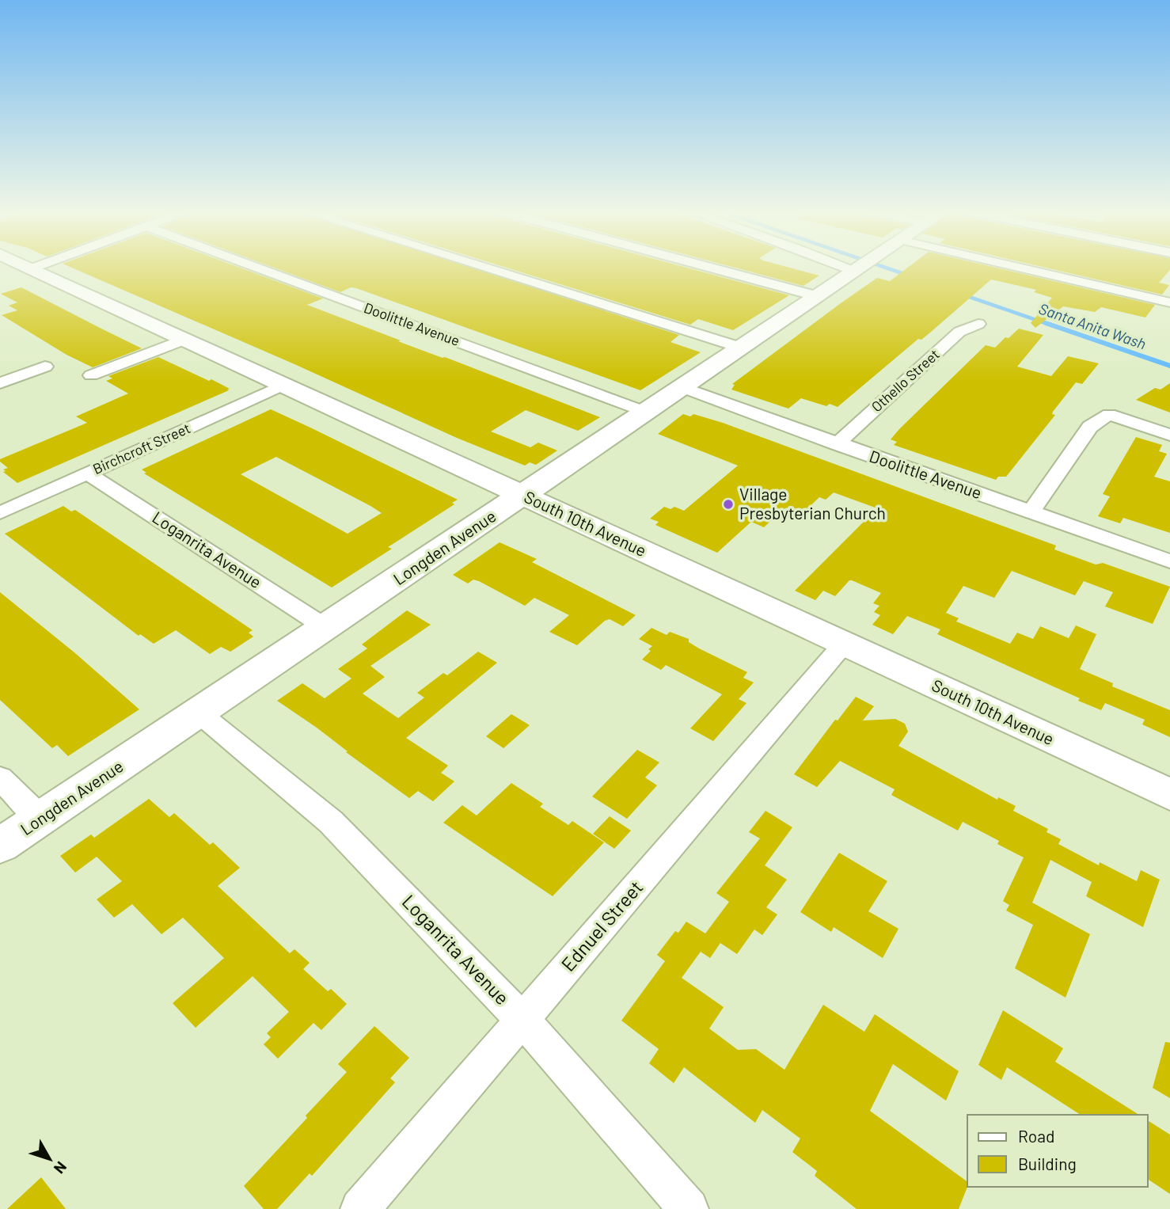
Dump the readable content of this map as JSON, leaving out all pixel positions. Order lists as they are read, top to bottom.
{
  "streets": {
    "street": [
      "Doolittle Avenue",
      "Othello Street",
      "Birchcroft Street",
      "South 10th Avenue",
      "Longden Avenue",
      "Loganrita Avenue",
      "Ednuel Street"
    ]
  },
  "crossings": [
    ["Doolittle Avenue", "Othello Street"],
    ["Doolittle Avenue", "Longden Avenue"],
    ["Birchcroft Street", "South 10th Avenue"],
    ["Birchcroft Street", "Loganrita Avenue"],
    ["South 10th Avenue", "Longden Avenue"],
    ["South 10th Avenue", "Ednuel Street"],
    ["Longden Avenue", "Loganrita Avenue"],
    ["Loganrita Avenue", "Ednuel Street"]
  ],
  "water": ["Santa Anita Wash"],
  "places": ["Village Presbyterian Church"],
  "legend": ["Road", "Building"],
  "north": "bottom right"
}
